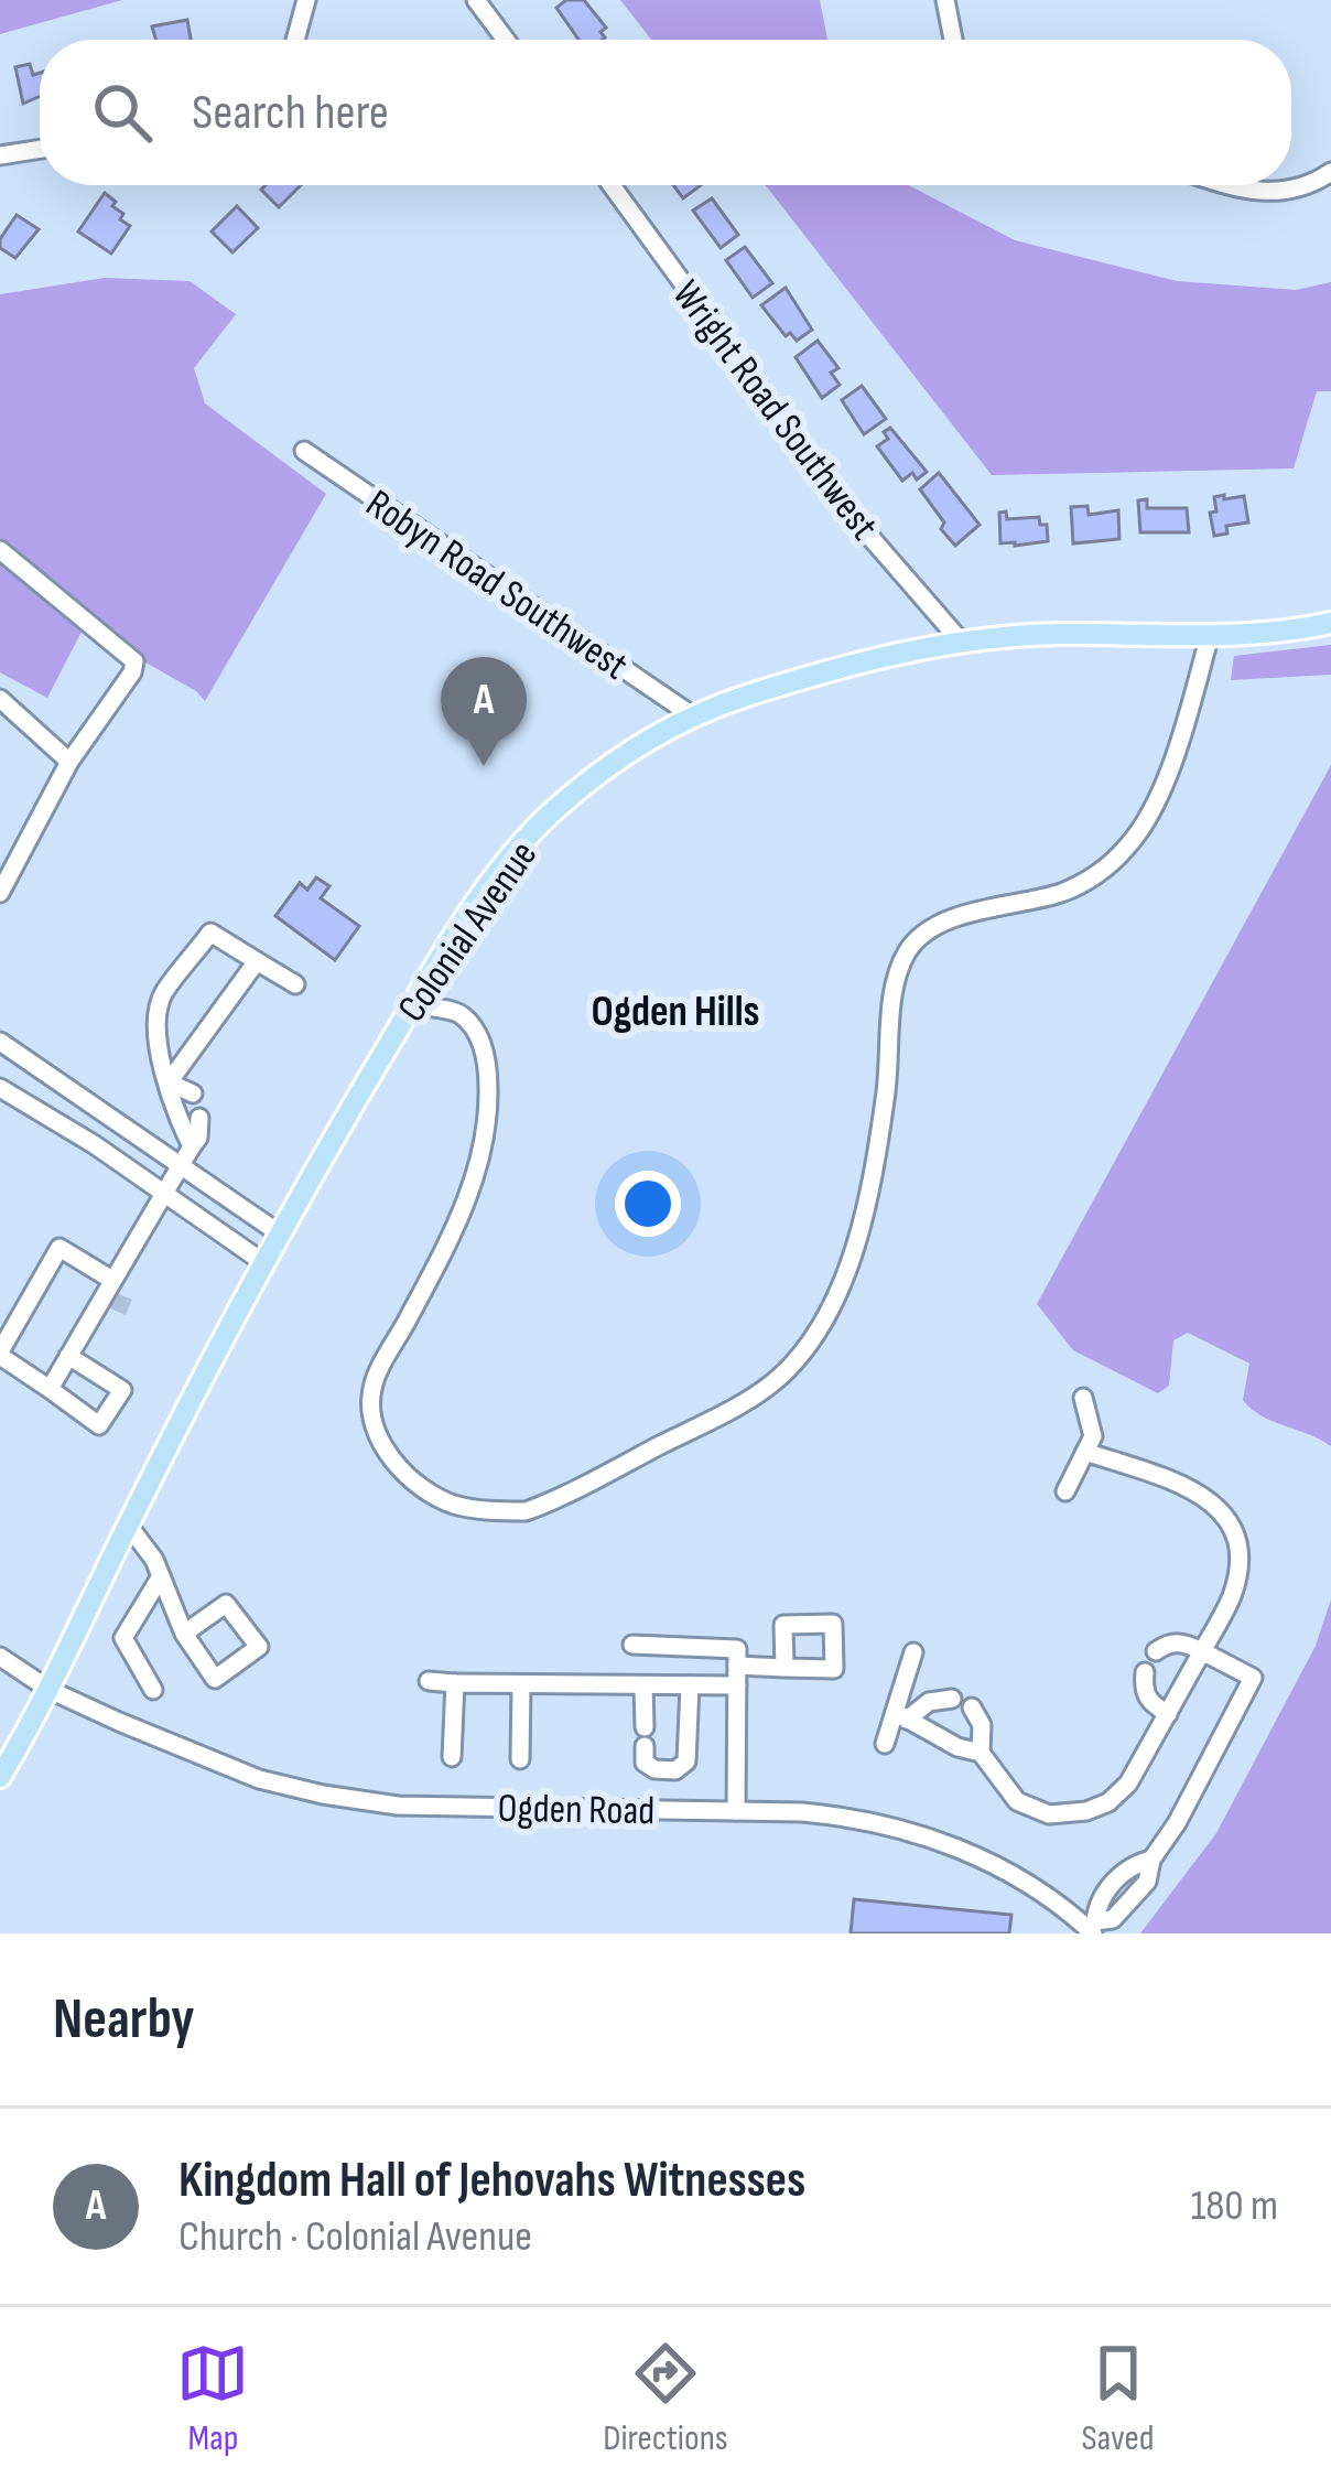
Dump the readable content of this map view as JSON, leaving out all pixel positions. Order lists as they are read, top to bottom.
{
  "streets": {
    "main road": ["Colonial Avenue"],
    "street": ["Wright Road Southwest", "Robyn Road Southwest", "Ogden Road"]
  },
  "crossings": [
    ["Wright Road Southwest", "Colonial Avenue"],
    ["Robyn Road Southwest", "Colonial Avenue"],
    ["Colonial Avenue", "Ogden Road"]
  ],
  "districts": ["Ogden Hills"],
  "page": {
    "search": "Search here",
    "pins": "A",
    "heading": "Nearby",
    "list": [
      {
        "mark": "A",
        "name": "Kingdom Hall of Jehovahs Witnesses",
        "note": "Church · Colonial Avenue",
        "value": "180 m"
      }
    ],
    "nav": ["Map", "Directions", "Saved"]
  }
}
